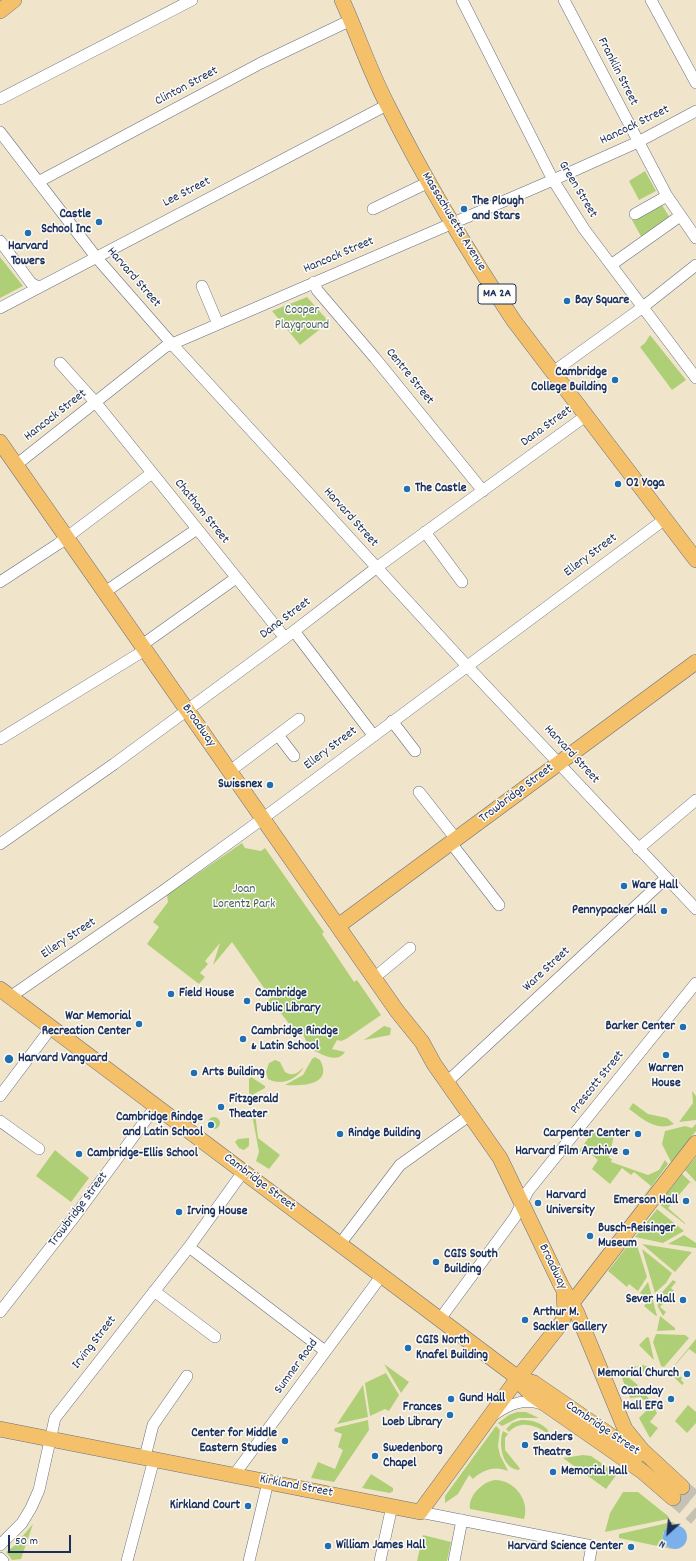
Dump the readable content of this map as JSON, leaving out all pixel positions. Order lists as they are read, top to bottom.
{
  "streets": {
    "main road": [
      "Massachusetts Avenue",
      "MA 2A",
      "Broadway",
      "Trowbridge Street",
      "Cambridge Street",
      "Kirkland Street"
    ],
    "street": [
      "Franklin Street",
      "Clinton Street",
      "Hancock Street",
      "Green Street",
      "Lee Street",
      "Harvard Street",
      "Centre Street",
      "Dana Street",
      "Chatham Street",
      "Ellery Street",
      "Ware Street",
      "Prescott Street",
      "Irving Street",
      "Sumner Road"
    ]
  },
  "crossings": [
    ["Franklin Street", "Hancock Street"],
    ["Clinton Street", "Massachusetts Avenue"],
    ["Clinton Street", "Harvard Street"],
    ["Hancock Street", "Green Street"],
    ["Hancock Street", "Massachusetts Avenue"],
    ["Hancock Street", "Harvard Street"],
    ["Hancock Street", "Centre Street"],
    ["Hancock Street", "Chatham Street"],
    ["Hancock Street", "Broadway"],
    ["Lee Street", "Massachusetts Avenue"],
    ["Lee Street", "Harvard Street"],
    ["Massachusetts Avenue", "Dana Street"],
    ["Massachusetts Avenue", "Ellery Street"],
    ["Harvard Street", "Dana Street"],
    ["Harvard Street", "Ellery Street"],
    ["Harvard Street", "Trowbridge Street"],
    ["Harvard Street", "Ware Street"],
    ["Centre Street", "Dana Street"],
    ["Dana Street", "Chatham Street"],
    ["Dana Street", "Broadway"],
    ["Ellery Street", "Broadway"],
    ["Ellery Street", "Cambridge Street"],
    ["Broadway", "Trowbridge Street"],
    ["Broadway", "Ware Street"],
    ["Broadway", "Prescott Street"],
    ["Broadway", "Cambridge Street"],
    ["Trowbridge Street", "Cambridge Street"],
    ["Prescott Street", "Cambridge Street"],
    ["Cambridge Street", "Irving Street"],
    ["Cambridge Street", "Sumner Road"],
    ["Irving Street", "Kirkland Street"],
    ["Sumner Road", "Kirkland Street"]
  ],
  "parks": ["Cooper Playground", "Joan Lorentz Park"],
  "places": [
    "The Plough and Stars",
    "Castle School Inc",
    "Harvard Towers",
    "Bay Square",
    "Cambridge College Building",
    "O2 Yoga",
    "The Castle",
    "Swissnex",
    "Ware Hall",
    "Pennypacker Hall",
    "Field House",
    "Cambridge Public Library",
    "War Memorial Recreation Center",
    "Barker Center",
    "Cambridge Rindge & Latin School",
    "Warren House",
    "Harvard Vanguard",
    "Arts Building",
    "Fitzgerald Theater",
    "Cambridge Rindge and Latin School",
    "Rindge Building",
    "Carpenter Center",
    "Harvard Film Archive",
    "Cambridge-Ellis School",
    "Emerson Hall",
    "Harvard University",
    "Irving House",
    "Busch-Reisinger Museum",
    "CGIS South Building",
    "Sever Hall",
    "Arthur M. Sackler Gallery",
    "CGIS North Knafel Building",
    "Memorial Church",
    "Gund Hall",
    "Canaday Hall EFG",
    "Frances Loeb Library",
    "Center for Middle Eastern Studies",
    "Sanders Theatre",
    "Swedenborg Chapel",
    "Memorial Hall",
    "Kirkland Court",
    "William James Hall",
    "Harvard Science Center"
  ],
  "scale_bar": "50 m",
  "north": "bottom left"
}
